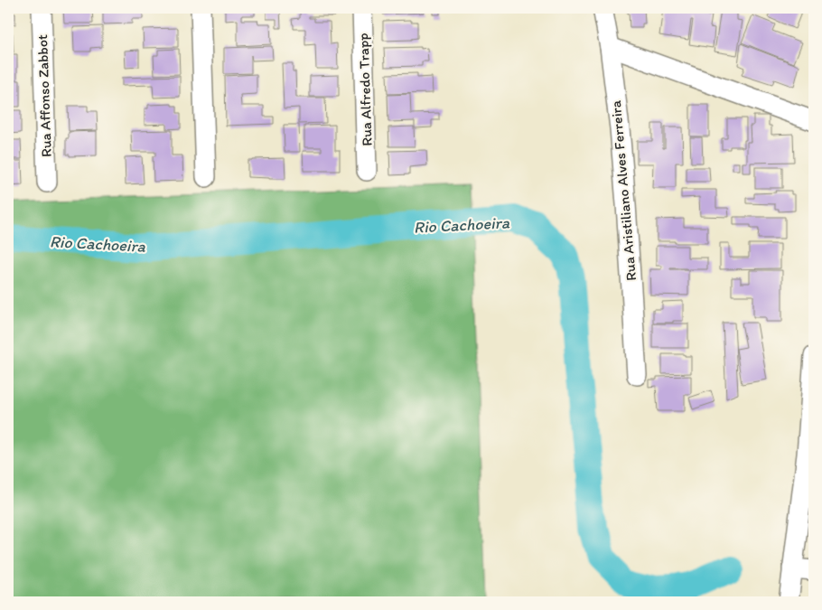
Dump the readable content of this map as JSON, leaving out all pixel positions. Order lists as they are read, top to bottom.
{
  "streets": {
    "street": ["Rua Alfredo Trapp", "Rua Affonso Zabbot", "Rua Aristiliano Alves Ferreira"]
  },
  "water": ["Rio Cachoeira"]
}
